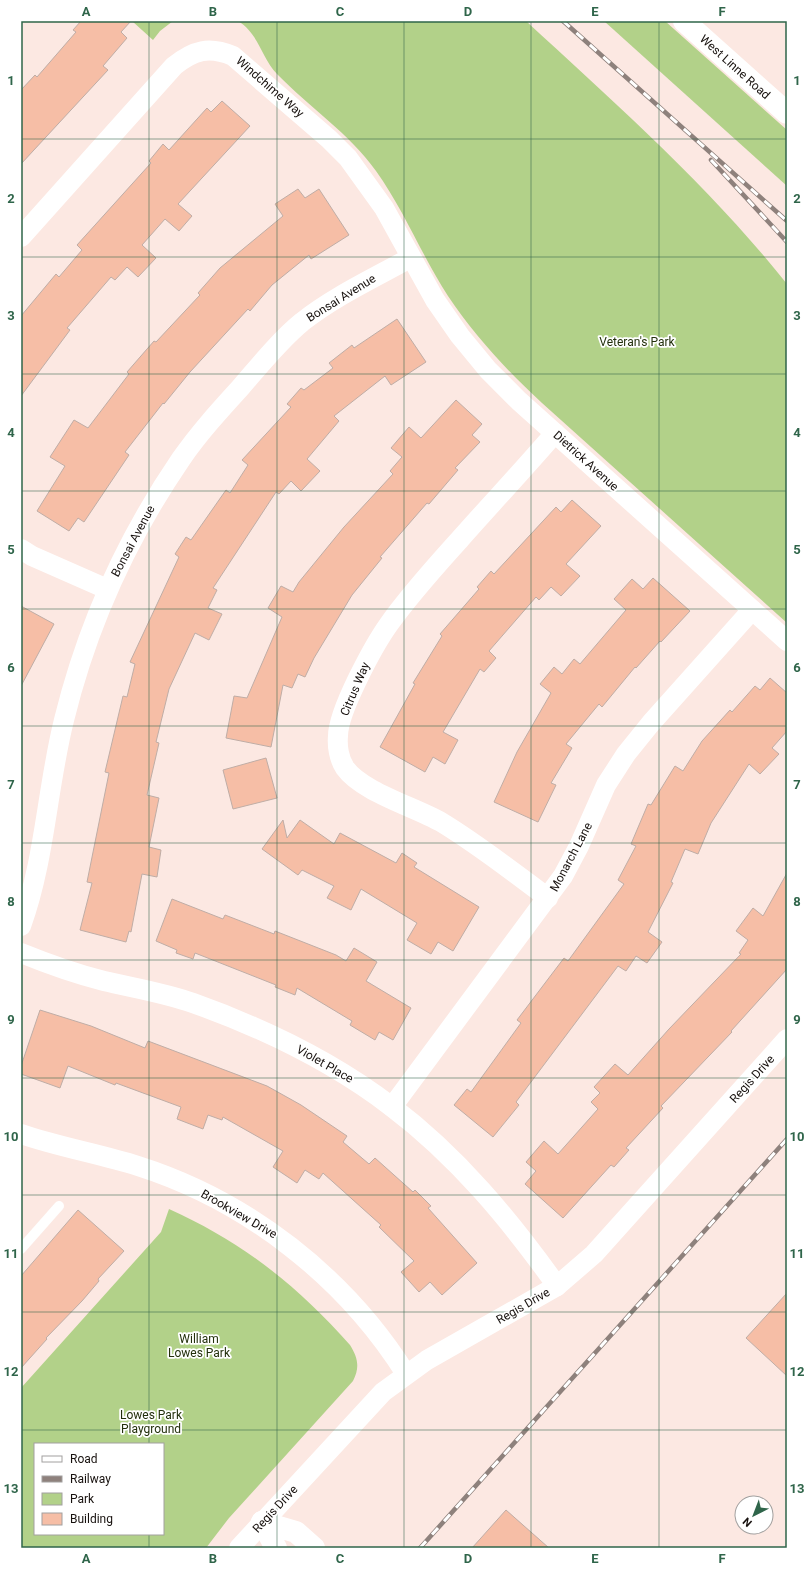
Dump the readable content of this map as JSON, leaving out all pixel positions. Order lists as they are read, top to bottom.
{
  "streets": {
    "street": [
      "West Linne Road",
      "Windchime Way",
      "Bonsai Avenue",
      "Dietrick Avenue",
      "Citrus Way",
      "Monarch Lane",
      "Violet Place",
      "Regis Drive",
      "Brookview Drive"
    ]
  },
  "crossings": [
    ["Windchime Way", "Bonsai Avenue"],
    ["Windchime Way", "Dietrick Avenue"],
    ["Bonsai Avenue", "Dietrick Avenue"],
    ["Dietrick Avenue", "Citrus Way"],
    ["Dietrick Avenue", "Monarch Lane"],
    ["Citrus Way", "Monarch Lane"],
    ["Monarch Lane", "Violet Place"],
    ["Violet Place", "Regis Drive"],
    ["Regis Drive", "Brookview Drive"]
  ],
  "parks": ["Veteran's Park", "William Lowes Park", "Lowes Park Playground"],
  "legend": [
    "Road",
    "Railway",
    "Park",
    "Building"
  ],
  "north": "bottom left",
  "grid": {
    "columns": [
      "A",
      "B",
      "C",
      "D",
      "E",
      "F"
    ],
    "rows": [
      "1",
      "2",
      "3",
      "4",
      "5",
      "6",
      "7",
      "8",
      "9",
      "10",
      "11",
      "12",
      "13"
    ]
  }
}
